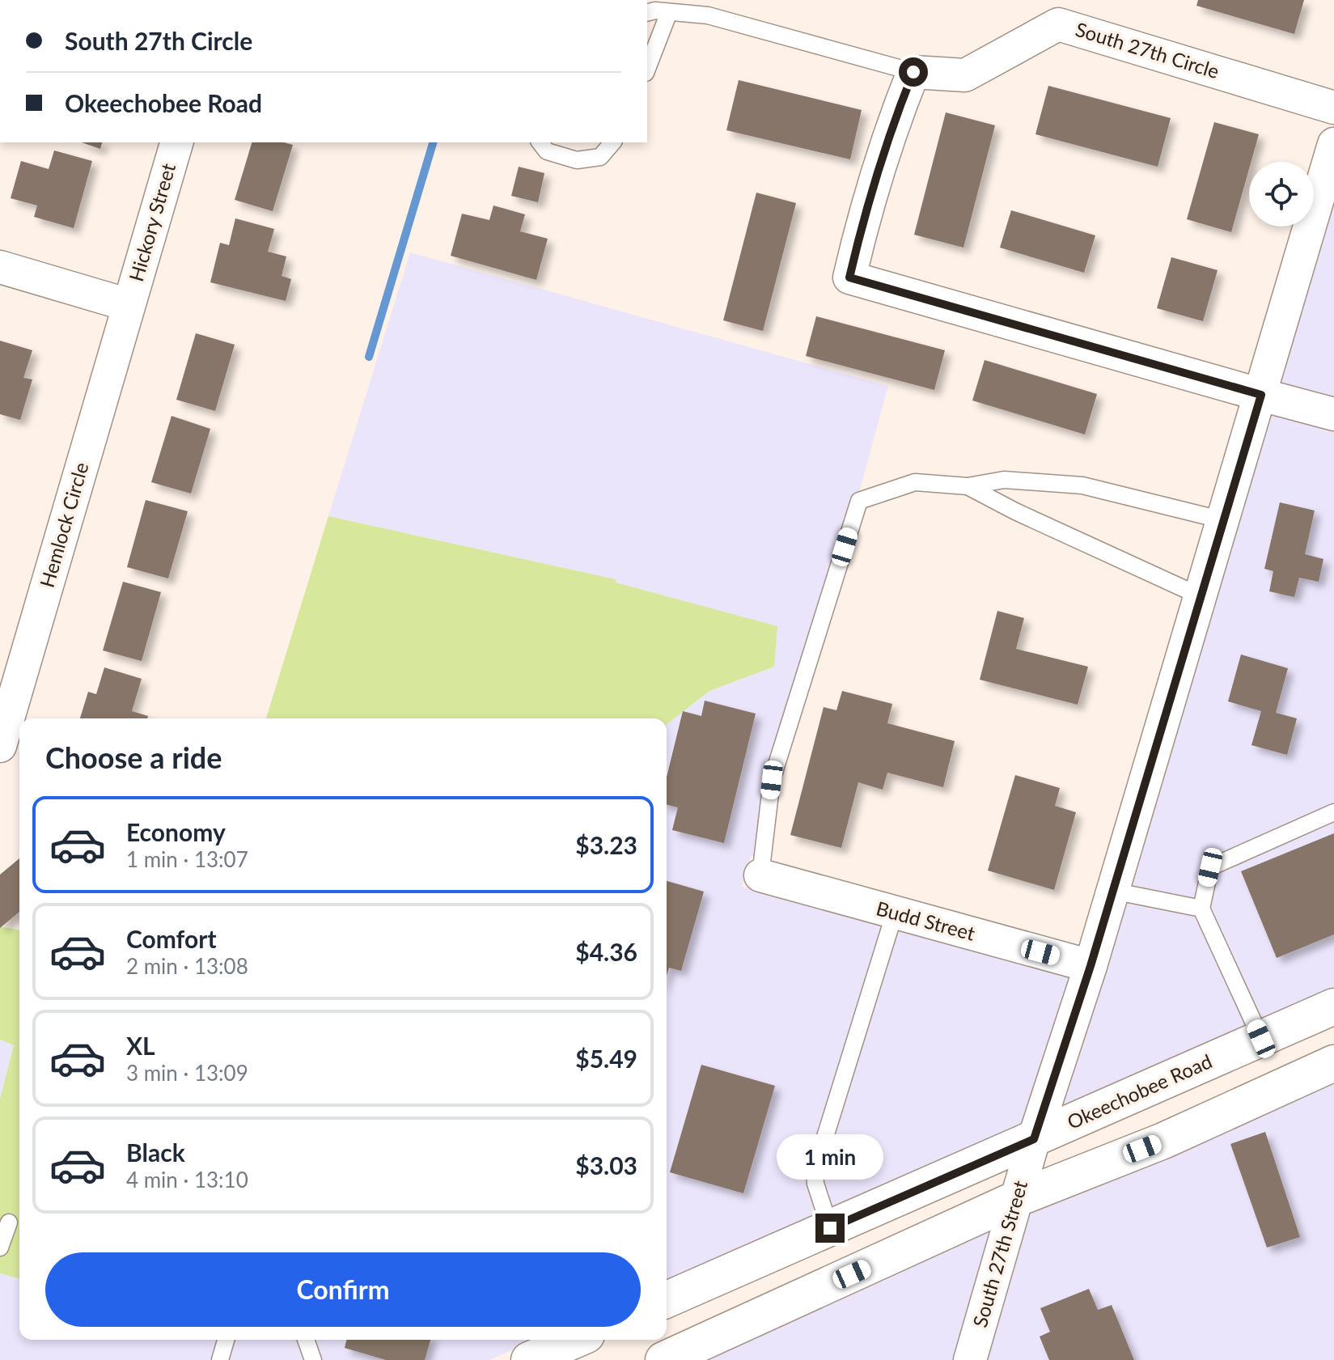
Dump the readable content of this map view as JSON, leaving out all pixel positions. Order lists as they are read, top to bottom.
{
  "streets": {
    "main road": ["Okeechobee Road"],
    "street": [
      "South 27th Circle",
      "Hickory Street",
      "Hemlock Circle",
      "Budd Street",
      "South 27th Street"
    ]
  },
  "crossings": [
    ["Hickory Street", "Hemlock Circle"],
    ["Budd Street", "South 27th Street"],
    ["Okeechobee Road", "South 27th Street"]
  ],
  "page": {
    "banner": ["South 27th Circle", "Okeechobee Road"],
    "heading": "Choose a ride",
    "list": [
      {
        "name": "Economy",
        "note": "1 min · 13:07",
        "value": "$3.23"
      },
      {
        "name": "Comfort",
        "note": "2 min · 13:08",
        "value": "$4.36"
      },
      {
        "name": "XL",
        "note": "3 min · 13:09",
        "value": "$5.49"
      },
      {
        "name": "Black",
        "note": "4 min · 13:10",
        "value": "$3.03"
      }
    ],
    "bubble": "1 min",
    "buttons": "Confirm"
  }
}
